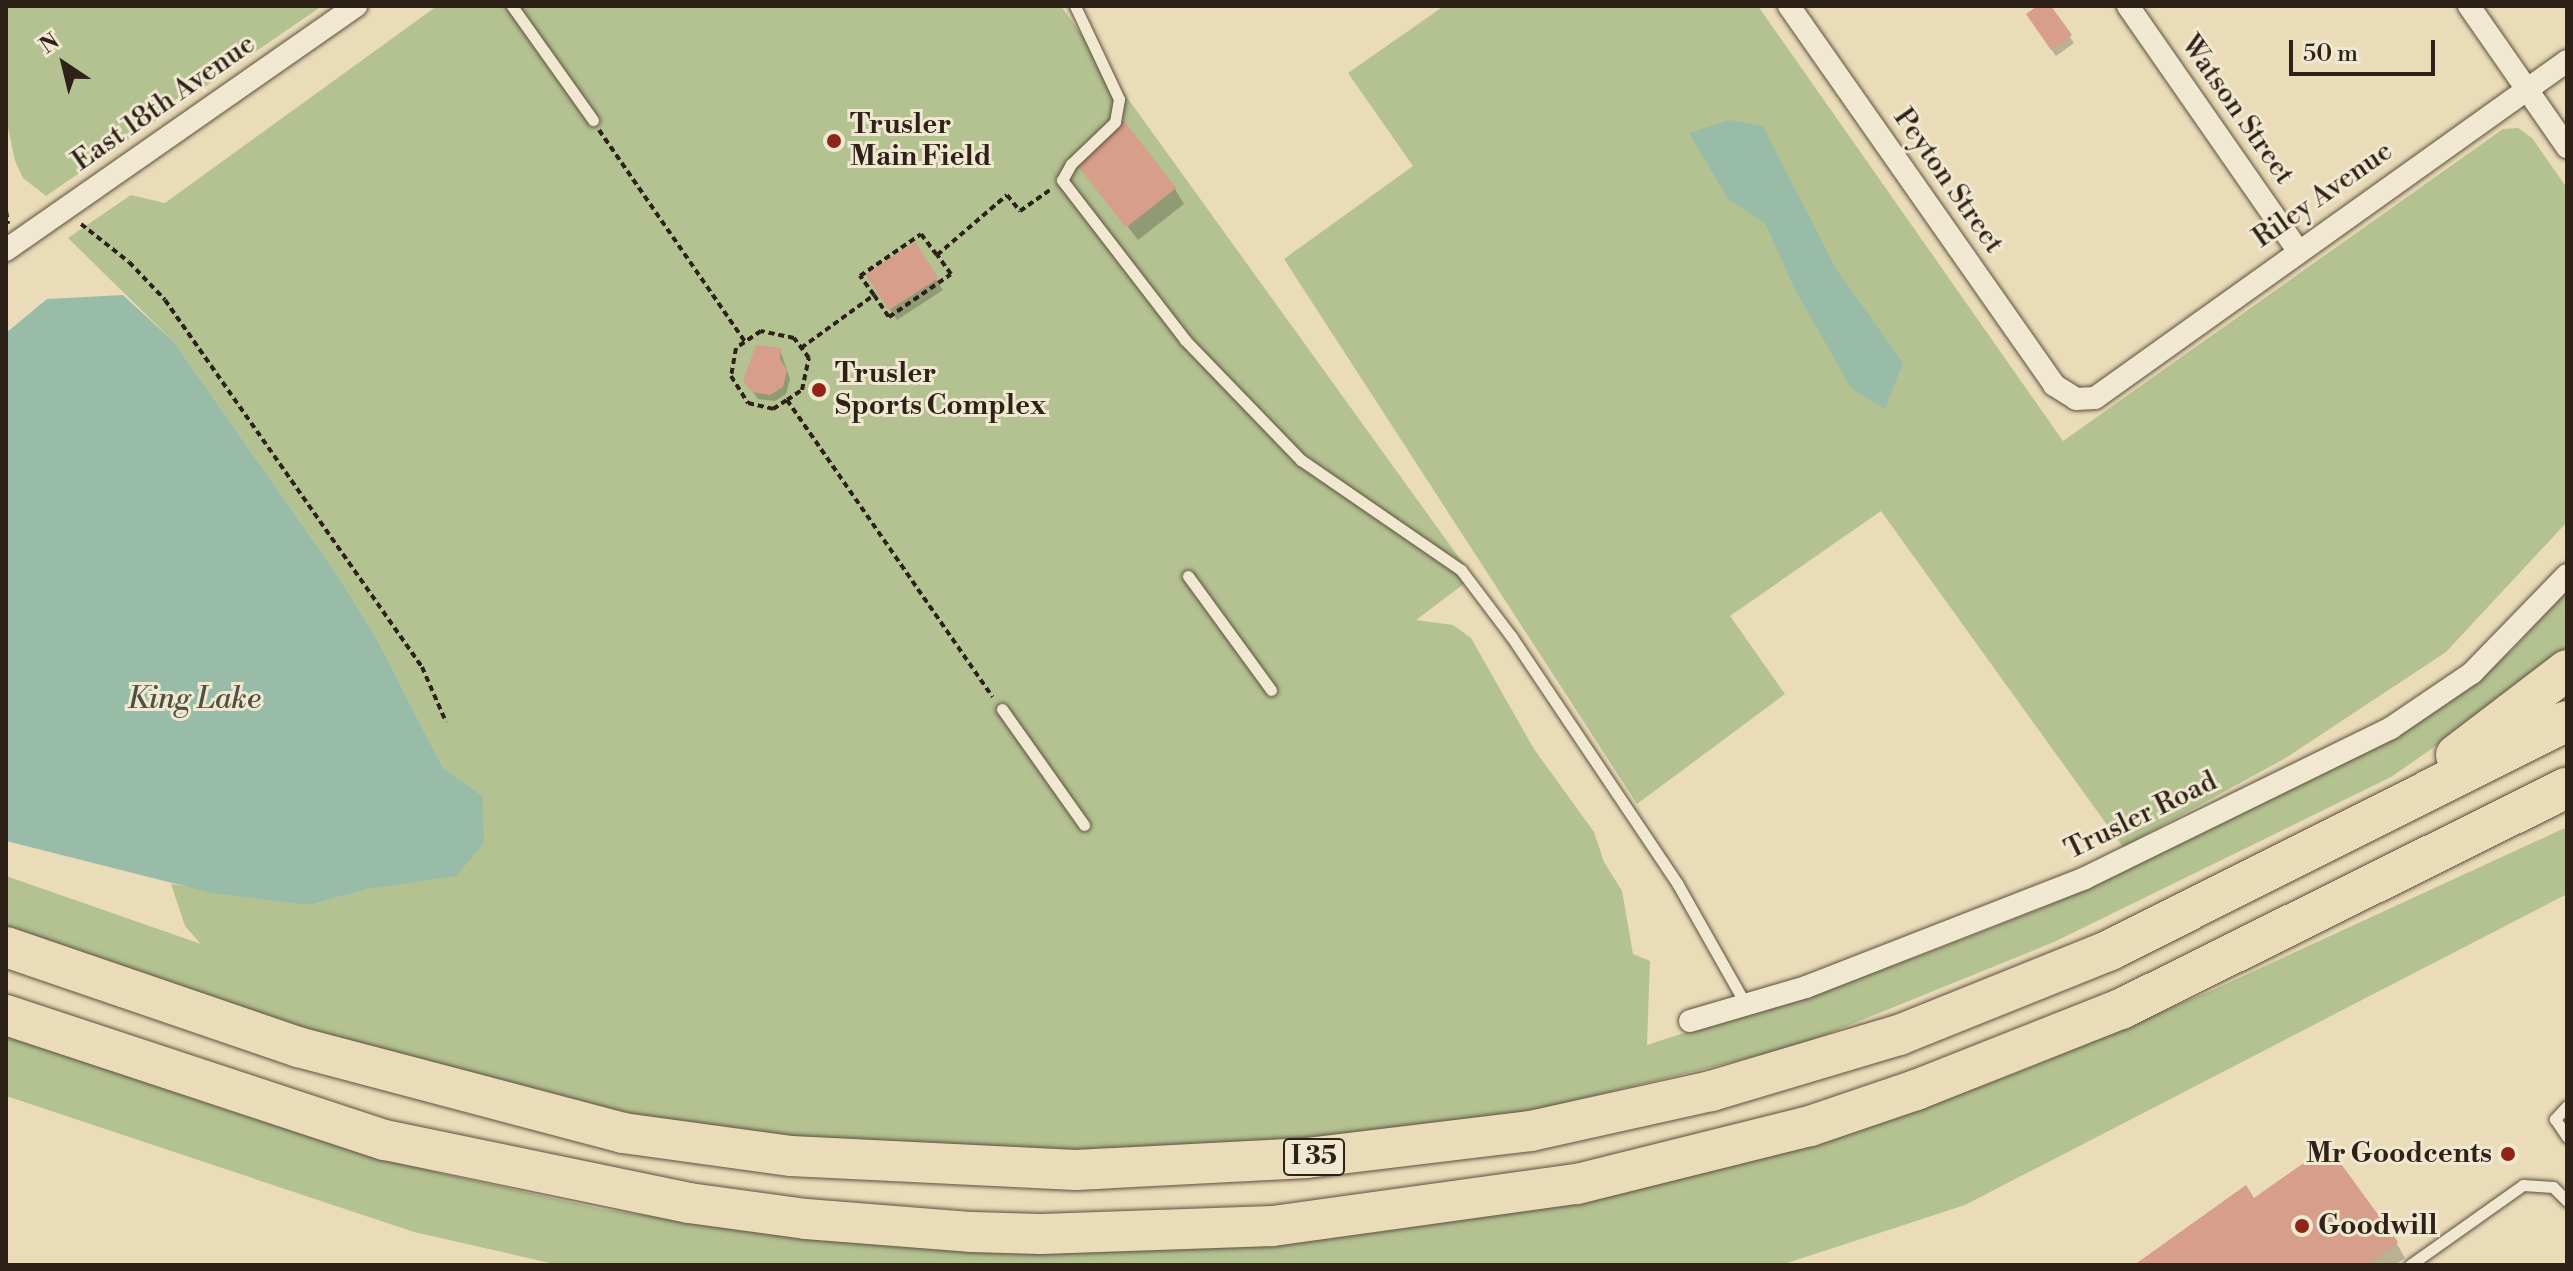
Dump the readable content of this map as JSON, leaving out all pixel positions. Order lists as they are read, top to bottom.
{
  "streets": {
    "highway": ["I 35"],
    "street": [
      "East 18th Avenue",
      "Watson Street",
      "Peyton Street",
      "Riley Avenue",
      "Trusler Road"
    ]
  },
  "crossings": [
    ["Watson Street", "Riley Avenue"],
    ["Peyton Street", "Riley Avenue"]
  ],
  "water": ["King Lake"],
  "places": [
    "Trusler Main Field",
    "Trusler Sports Complex",
    "Mr Goodcents",
    "Goodwill"
  ],
  "scale_bar": "50 m",
  "north": "top left"
}
